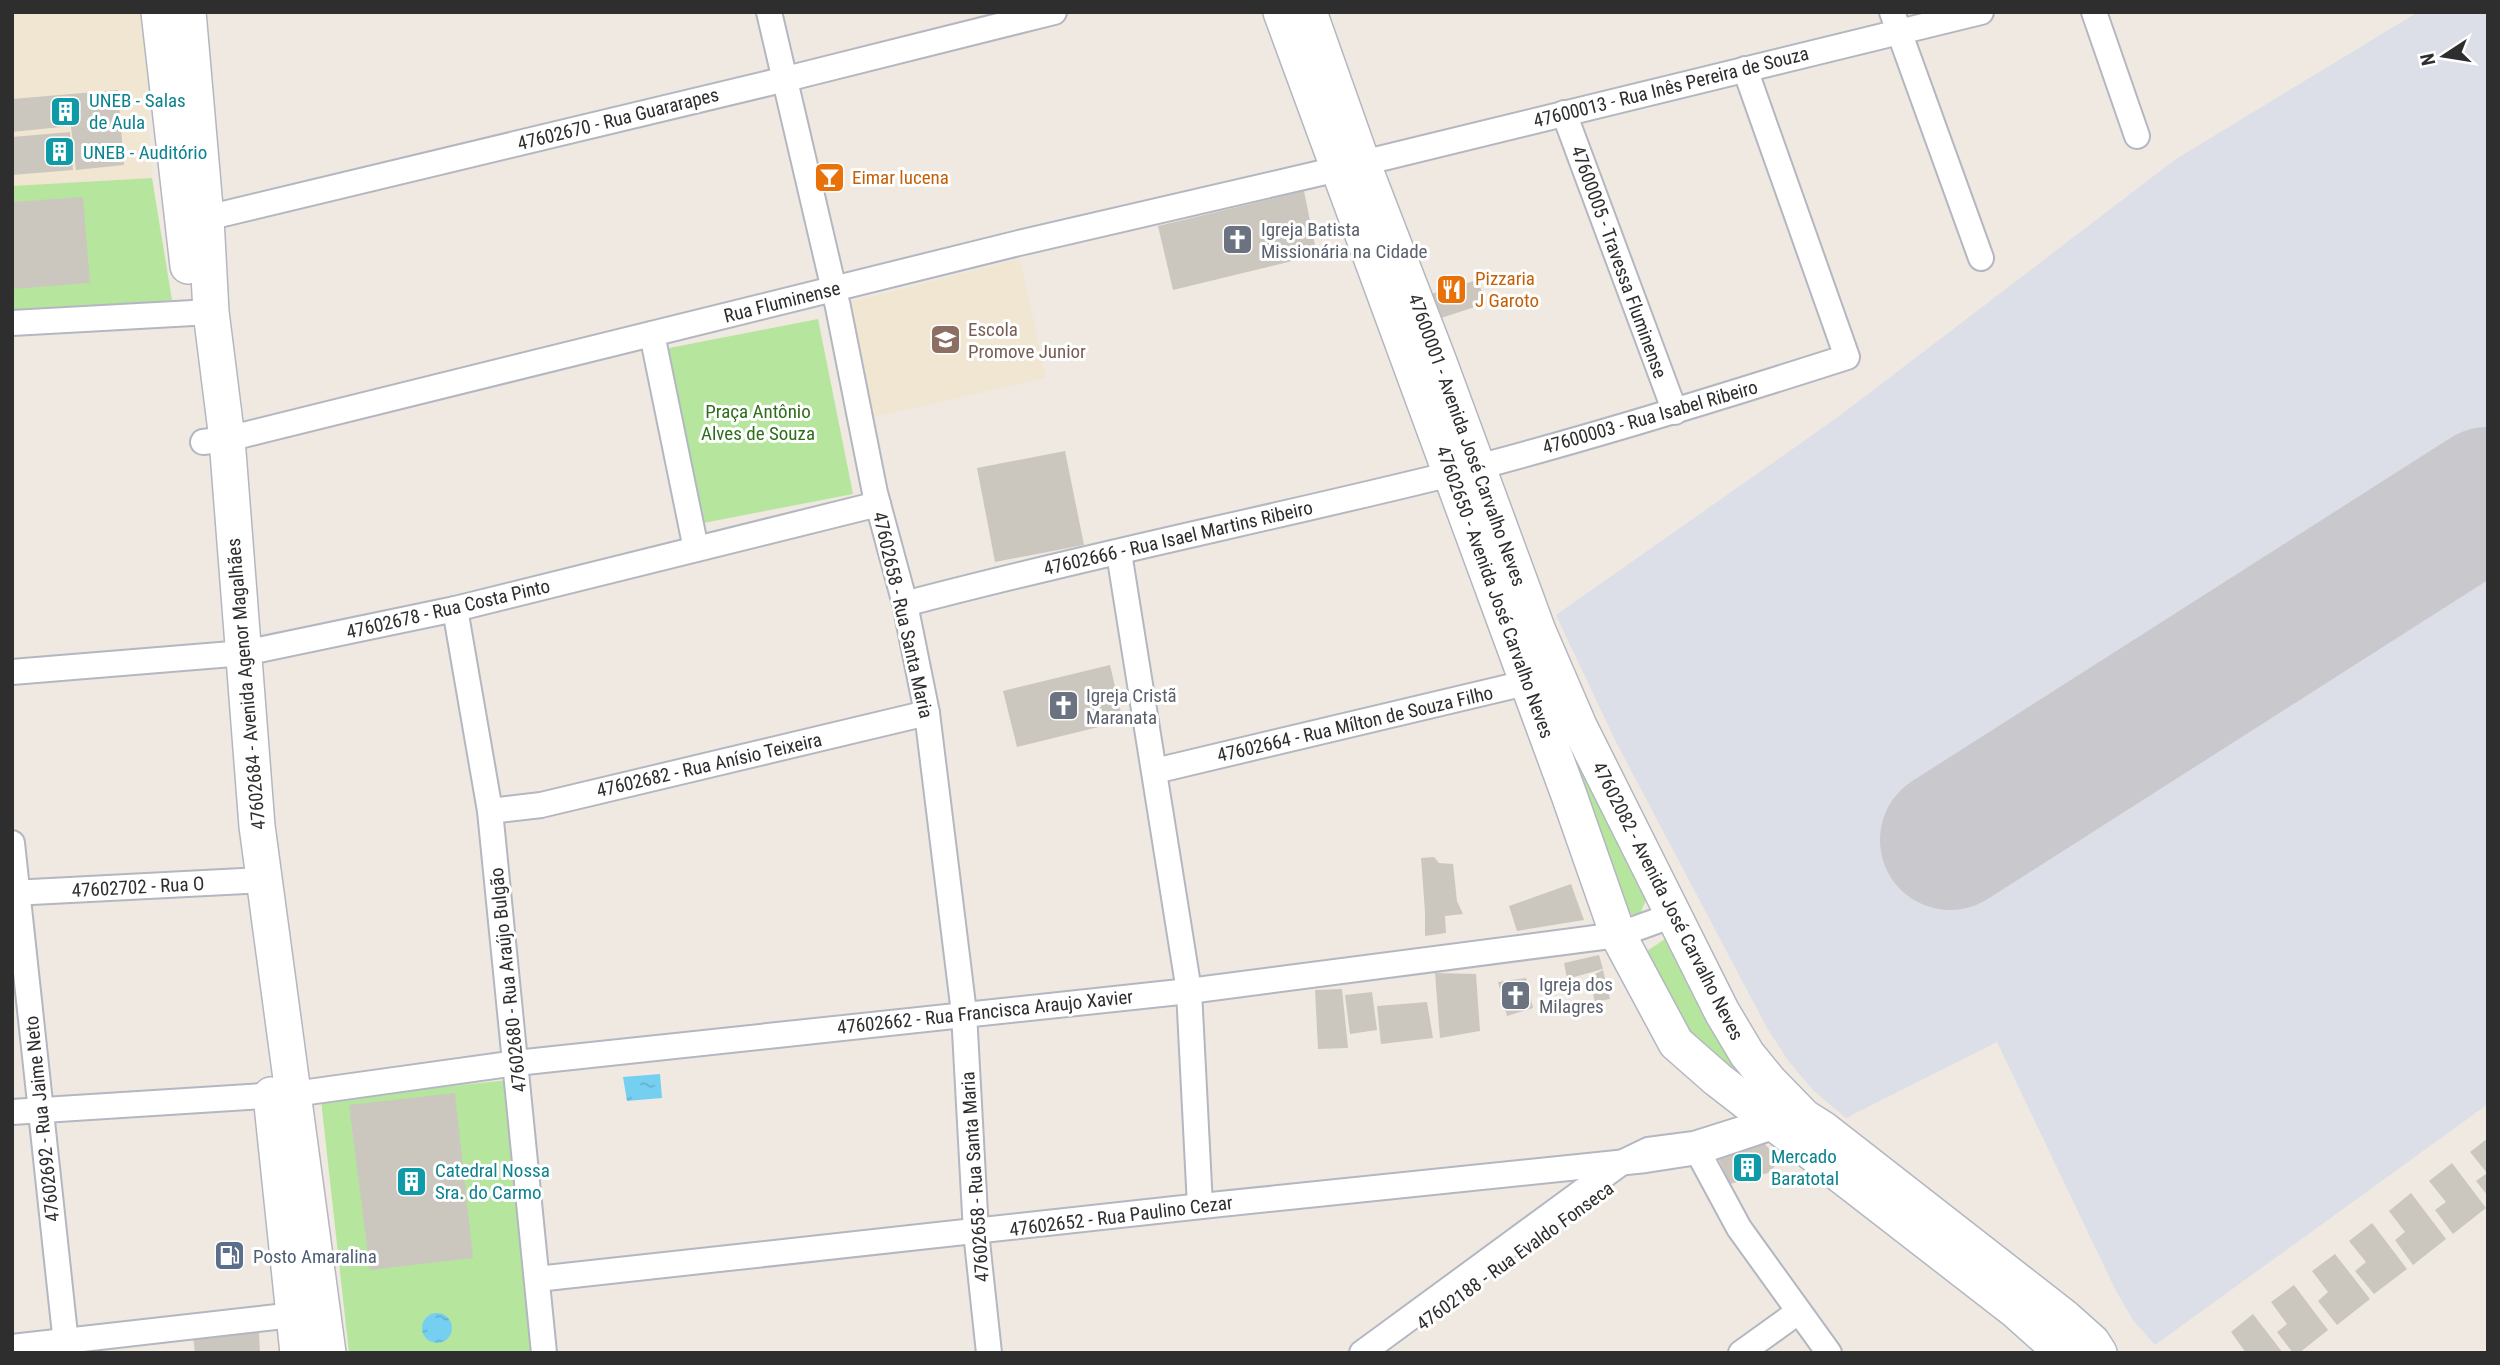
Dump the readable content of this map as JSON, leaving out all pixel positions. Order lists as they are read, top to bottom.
{
  "streets": {
    "street": [
      "47600013 - Rua Inês Pereira de Souza",
      "47602670 - Rua Guararapes",
      "47600005 - Travessa Fluminense",
      "Rua Fluminense",
      "47600003 - Rua Isabel Ribeiro",
      "47600001 - Avenida José Carvalho Neves",
      "47602666 - Rua Isael Martins Ribeiro",
      "47602650 - Avenida José Carvalho Neves",
      "47602678 - Rua Costa Pinto",
      "47602658 - Rua Santa Maria",
      "47602684 - Avenida Agenor Magalhães",
      "47602664 - Rua Mílton de Souza Filho",
      "47602682 - Rua Anísio Teixeira",
      "47602702 - Rua O",
      "47602082 - Avenida José Carvalho Neves",
      "47602680 - Rua Araújo Bulgão",
      "47602662 - Rua Francisca Araujo Xavier",
      "47602692 - Rua Jaime Neto",
      "47602652 - Rua Paulino Cezar",
      "47602188 - Rua Evaldo Fonseca"
    ]
  },
  "crossings": [
    ["47600013 - Rua Inês Pereira de Souza", "47600005 - Travessa Fluminense"],
    ["47600013 - Rua Inês Pereira de Souza", "Rua Fluminense"],
    ["47600013 - Rua Inês Pereira de Souza", "47600003 - Rua Isabel Ribeiro"],
    ["47600013 - Rua Inês Pereira de Souza", "47602650 - Avenida José Carvalho Neves"],
    ["47602670 - Rua Guararapes", "47602658 - Rua Santa Maria"],
    ["47602670 - Rua Guararapes", "47602684 - Avenida Agenor Magalhães"],
    ["47600005 - Travessa Fluminense", "47600003 - Rua Isabel Ribeiro"],
    ["Rua Fluminense", "47602650 - Avenida José Carvalho Neves"],
    ["Rua Fluminense", "47602658 - Rua Santa Maria"],
    ["Rua Fluminense", "47602684 - Avenida Agenor Magalhães"],
    ["47600003 - Rua Isabel Ribeiro", "47600001 - Avenida José Carvalho Neves"],
    ["47600003 - Rua Isabel Ribeiro", "47602666 - Rua Isael Martins Ribeiro"],
    ["47600003 - Rua Isabel Ribeiro", "47602650 - Avenida José Carvalho Neves"],
    ["47600001 - Avenida José Carvalho Neves", "47602666 - Rua Isael Martins Ribeiro"],
    ["47600001 - Avenida José Carvalho Neves", "47602650 - Avenida José Carvalho Neves"],
    ["47600001 - Avenida José Carvalho Neves", "47602082 - Avenida José Carvalho Neves"],
    ["47602666 - Rua Isael Martins Ribeiro", "47602650 - Avenida José Carvalho Neves"],
    ["47602666 - Rua Isael Martins Ribeiro", "47602658 - Rua Santa Maria"],
    ["47602650 - Avenida José Carvalho Neves", "47602664 - Rua Mílton de Souza Filho"],
    ["47602650 - Avenida José Carvalho Neves", "47602082 - Avenida José Carvalho Neves"],
    ["47602650 - Avenida José Carvalho Neves", "47602662 - Rua Francisca Araujo Xavier"],
    ["47602650 - Avenida José Carvalho Neves", "47602652 - Rua Paulino Cezar"],
    ["47602678 - Rua Costa Pinto", "47602658 - Rua Santa Maria"],
    ["47602678 - Rua Costa Pinto", "47602684 - Avenida Agenor Magalhães"],
    ["47602678 - Rua Costa Pinto", "47602680 - Rua Araújo Bulgão"],
    ["47602658 - Rua Santa Maria", "47602682 - Rua Anísio Teixeira"],
    ["47602658 - Rua Santa Maria", "47602662 - Rua Francisca Araujo Xavier"],
    ["47602658 - Rua Santa Maria", "47602652 - Rua Paulino Cezar"],
    ["47602684 - Avenida Agenor Magalhães", "47602702 - Rua O"],
    ["47602684 - Avenida Agenor Magalhães", "47602662 - Rua Francisca Araujo Xavier"],
    ["47602664 - Rua Mílton de Souza Filho", "47602082 - Avenida José Carvalho Neves"],
    ["47602682 - Rua Anísio Teixeira", "47602680 - Rua Araújo Bulgão"],
    ["47602702 - Rua O", "47602692 - Rua Jaime Neto"],
    ["47602082 - Avenida José Carvalho Neves", "47602662 - Rua Francisca Araujo Xavier"],
    ["47602082 - Avenida José Carvalho Neves", "47602652 - Rua Paulino Cezar"],
    ["47602680 - Rua Araújo Bulgão", "47602662 - Rua Francisca Araujo Xavier"],
    ["47602680 - Rua Araújo Bulgão", "47602652 - Rua Paulino Cezar"],
    ["47602662 - Rua Francisca Araujo Xavier", "47602692 - Rua Jaime Neto"],
    ["47602652 - Rua Paulino Cezar", "47602188 - Rua Evaldo Fonseca"]
  ],
  "parks": ["Praça Antônio Alves de Souza"],
  "places": {
    "building": [
      "UNEB - Salas de Aula",
      "UNEB - Auditório",
      "Mercado Baratotal",
      "Catedral Nossa Sra. do Carmo"
    ],
    "bar": ["Eimar lucena"],
    "church": ["Igreja Batista Missionária na Cidade", "Igreja Cristã Maranata", "Igreja dos Milagres"],
    "restaurant": ["Pizzaria J Garoto"],
    "school or university": ["Escola Promove Junior"],
    "fuel station": ["Posto Amaralina"]
  },
  "north": "left"
}
